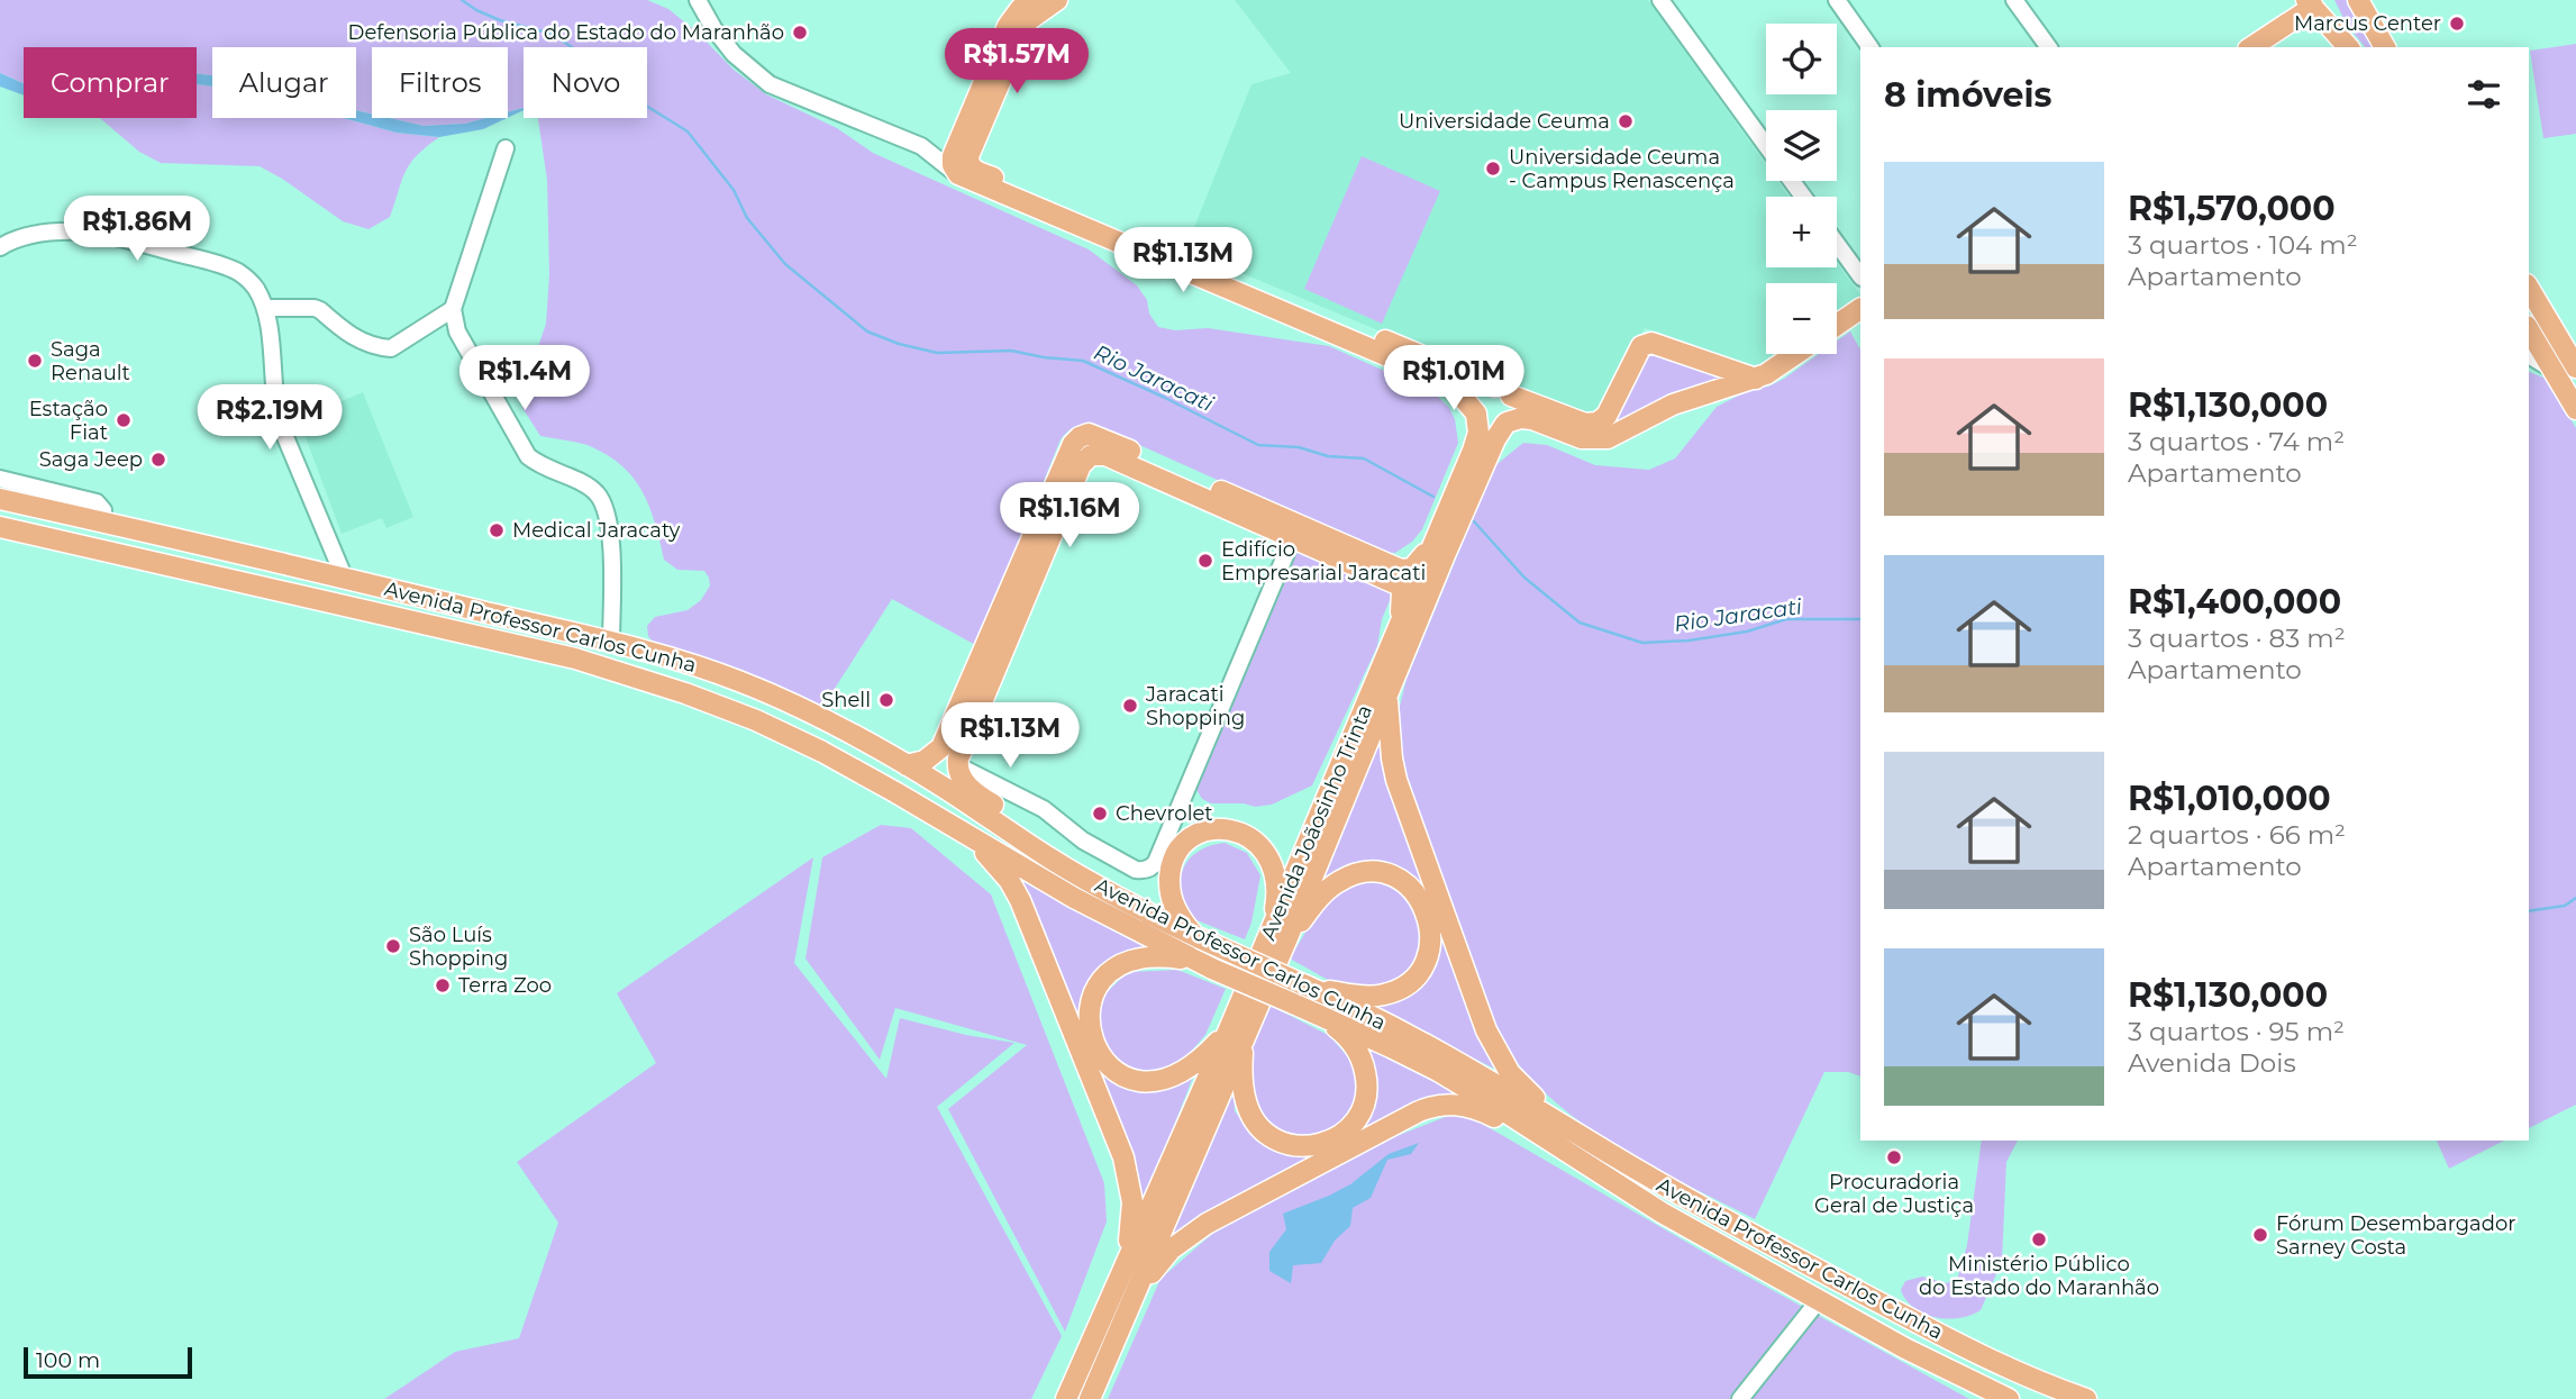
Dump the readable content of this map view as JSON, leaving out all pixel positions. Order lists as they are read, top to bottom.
{
  "streets": {
    "main road": ["Avenida Professor Carlos Cunha", "Avenida Joãosinho Trinta"]
  },
  "water": ["Rio Jaracati"],
  "places": [
    "Marcus Center",
    "Defensoria Pública do Estado do Maranhão",
    "Universidade Ceuma",
    "Universidade Ceuma - Campus Renascença",
    "Saga Renault",
    "Estação Fiat",
    "Saga Jeep",
    "Medical Jaracaty",
    "Edifício Empresarial Jaracati",
    "Shell",
    "Jaracati Shopping",
    "Chevrolet",
    "São Luís Shopping",
    "Terra Zoo",
    "Procuradoria Geral de Justiça",
    "Fórum Desembargador Sarney Costa",
    "Ministério Público do Estado do Maranhão"
  ],
  "scale_bar": "100 m",
  "page": {
    "map_buttons": ["+", "−"],
    "price": [
      "R$1.57M",
      "R$1.86M",
      "R$1.13M",
      "R$1.4M",
      "R$1.01M",
      "R$2.19M",
      "R$1.16M",
      "R$1.13M"
    ],
    "chip": [
      "Comprar",
      "Alugar",
      "Filtros",
      "Novo"
    ],
    "heading": "8 imóveis",
    "list": [
      {
        "name": "R$1,570,000",
        "note": "3 quartos · 104 m² · Apartamento"
      },
      {
        "name": "R$1,130,000",
        "note": "3 quartos · 74 m² · Apartamento"
      },
      {
        "name": "R$1,400,000",
        "note": "3 quartos · 83 m² · Apartamento"
      },
      {
        "name": "R$1,010,000",
        "note": "2 quartos · 66 m² · Apartamento"
      },
      {
        "name": "R$1,130,000",
        "note": "3 quartos · 95 m² · Avenida Dois"
      }
    ],
    "scale": "100 m"
  }
}
